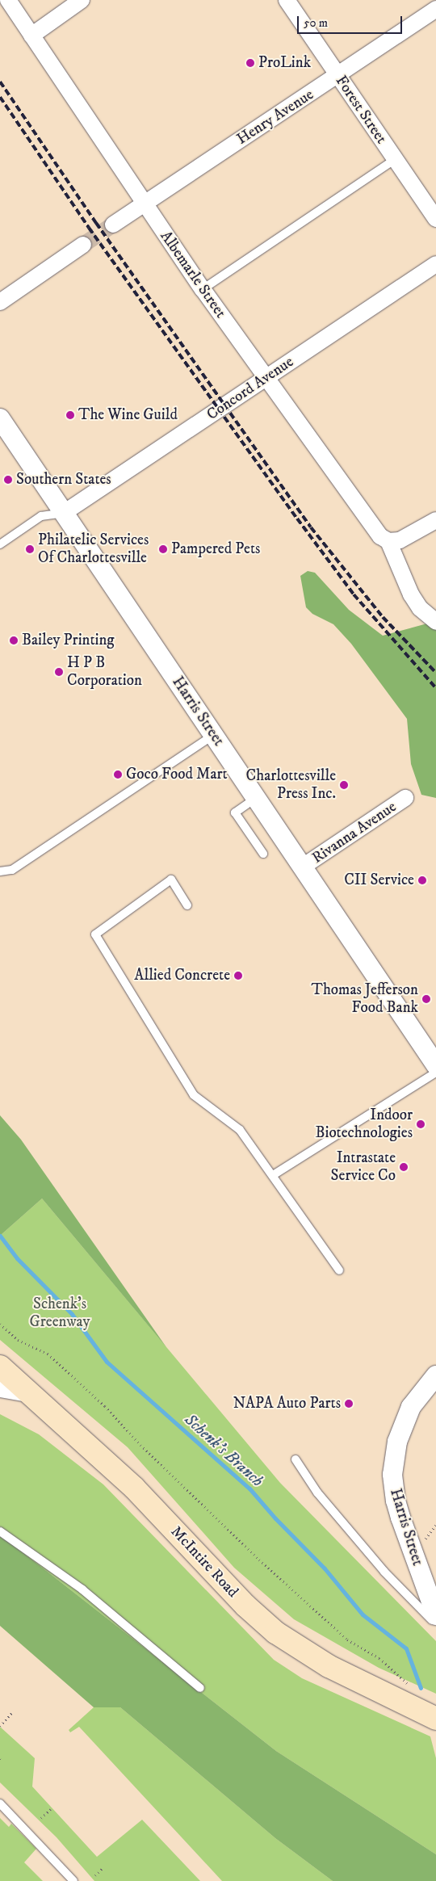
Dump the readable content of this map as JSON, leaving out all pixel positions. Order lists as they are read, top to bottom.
{
  "streets": {
    "main road": ["McIntire Road"],
    "street": [
      "Forest Street",
      "Henry Avenue",
      "Albemarle Street",
      "Concord Avenue",
      "Harris Street",
      "Rivanna Avenue"
    ]
  },
  "crossings": [
    ["Forest Street", "Henry Avenue"],
    ["Henry Avenue", "Albemarle Street"],
    ["Albemarle Street", "Concord Avenue"],
    ["Concord Avenue", "Harris Street"],
    ["Harris Street", "Rivanna Avenue"]
  ],
  "water": ["Schenk's Branch"],
  "parks": ["Schenk's Greenway"],
  "places": [
    "ProLink",
    "The Wine Guild",
    "Southern States",
    "Philatelic Services Of Charlottesville",
    "Pampered Pets",
    "Bailey Printing",
    "H P B Corporation",
    "Goco Food Mart",
    "Charlottesville Press Inc.",
    "CII Service",
    "Allied Concrete",
    "Thomas Jefferson Food Bank",
    "Indoor Biotechnologies",
    "Intrastate Service Co",
    "NAPA Auto Parts"
  ],
  "scale_bar": "50 m"
}
